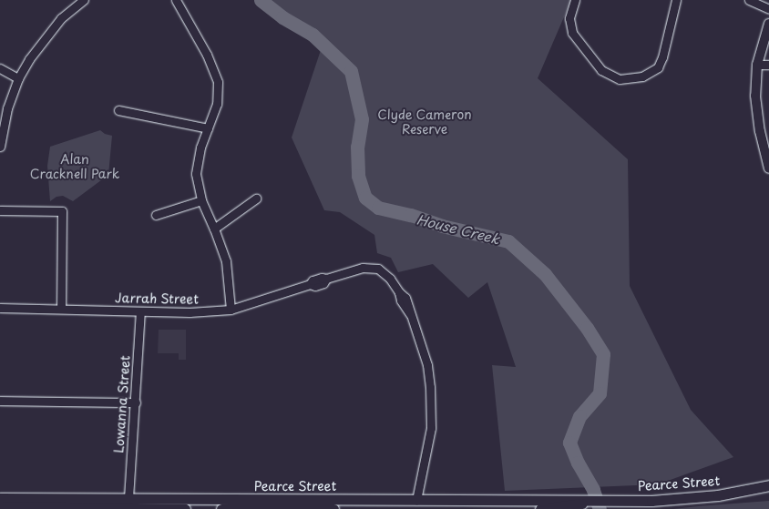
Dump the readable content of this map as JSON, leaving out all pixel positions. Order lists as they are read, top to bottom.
{
  "streets": {
    "main road": ["Pearce Street"],
    "street": ["Jarrah Street", "Lowanna Street"]
  },
  "crossings": [
    ["Jarrah Street", "Lowanna Street"],
    ["Jarrah Street", "Pearce Street"],
    ["Lowanna Street", "Pearce Street"]
  ],
  "water": ["House Creek"],
  "parks": ["Clyde Cameron Reserve", "Alan Cracknell Park"]
}
